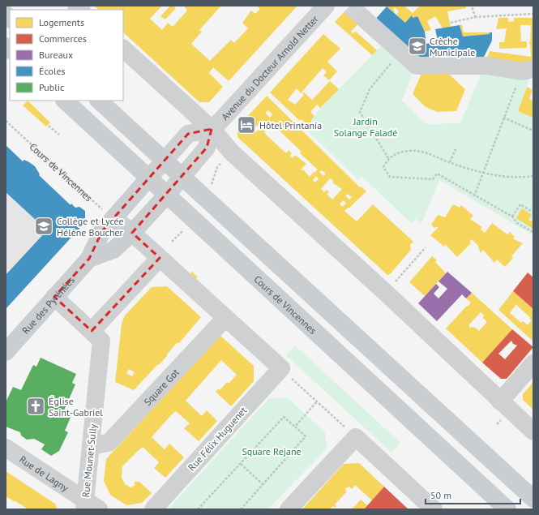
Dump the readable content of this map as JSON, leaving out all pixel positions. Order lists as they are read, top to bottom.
{
  "streets": {
    "main road": ["Cours de Vincennes", "Rue des Pyrénées"],
    "street": [
      "Avenue du Docteur Arnold Netter",
      "Square Got",
      "Rue Félix Huguenet",
      "Rue Mounet-Sully",
      "Rue de Lagny"
    ]
  },
  "crossings": [
    ["Cours de Vincennes", "Rue des Pyrénées"],
    ["Rue des Pyrénées", "Rue Mounet-Sully"],
    ["Square Got", "Rue Mounet-Sully"],
    ["Rue Mounet-Sully", "Rue de Lagny"]
  ],
  "parks": ["Jardin Solange Faladé", "Square Rejane"],
  "places": {
    "school or university": ["Crèche Municipale", "Collège et Lycée Hélène Boucher"],
    "hotel": ["Hôtel Printania"],
    "church": ["Église Saint-Gabriel"]
  },
  "legend": [
    "Logements",
    "Commerces",
    "Bureaux",
    "Écoles",
    "Public"
  ],
  "scale_bar": "50 m"
}
